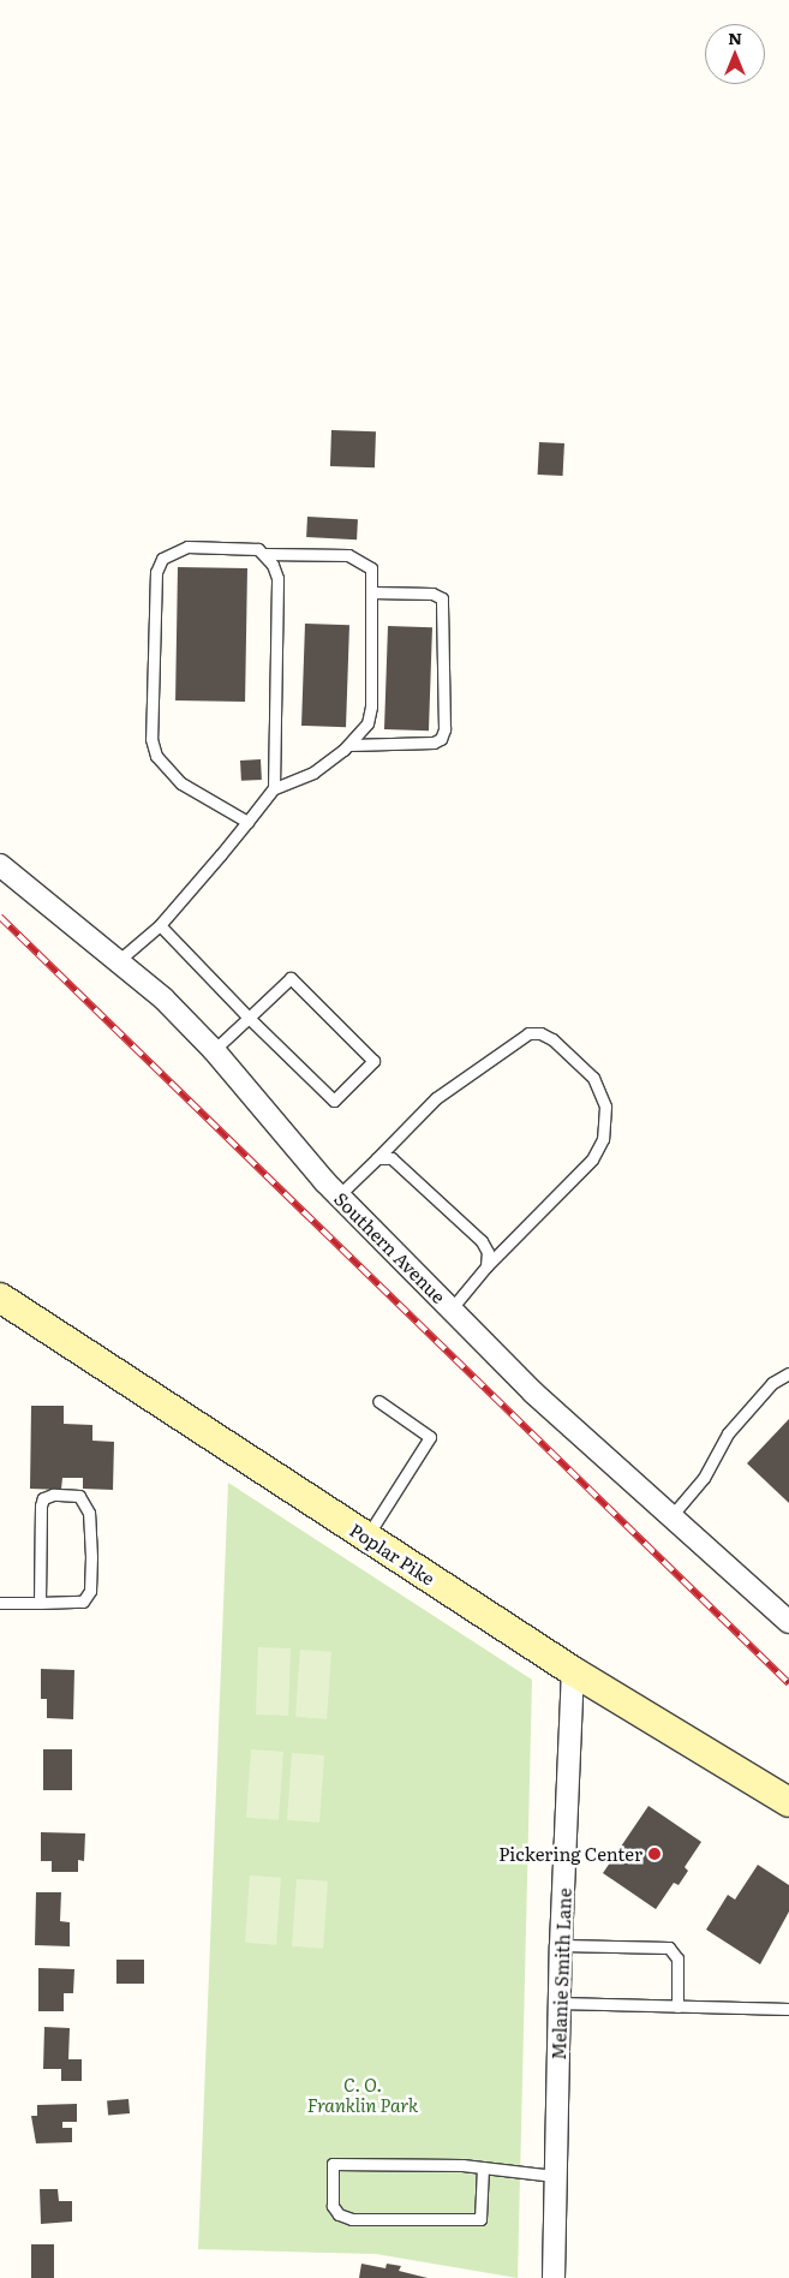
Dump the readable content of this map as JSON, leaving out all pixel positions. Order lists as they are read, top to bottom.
{
  "streets": {
    "main road": ["Poplar Pike"],
    "street": ["Southern Avenue", "Melanie Smith Lane"]
  },
  "crossings": [
    ["Poplar Pike", "Melanie Smith Lane"]
  ],
  "parks": ["C. O. Franklin Park"],
  "places": ["Pickering Center"],
  "north": "top"
}
